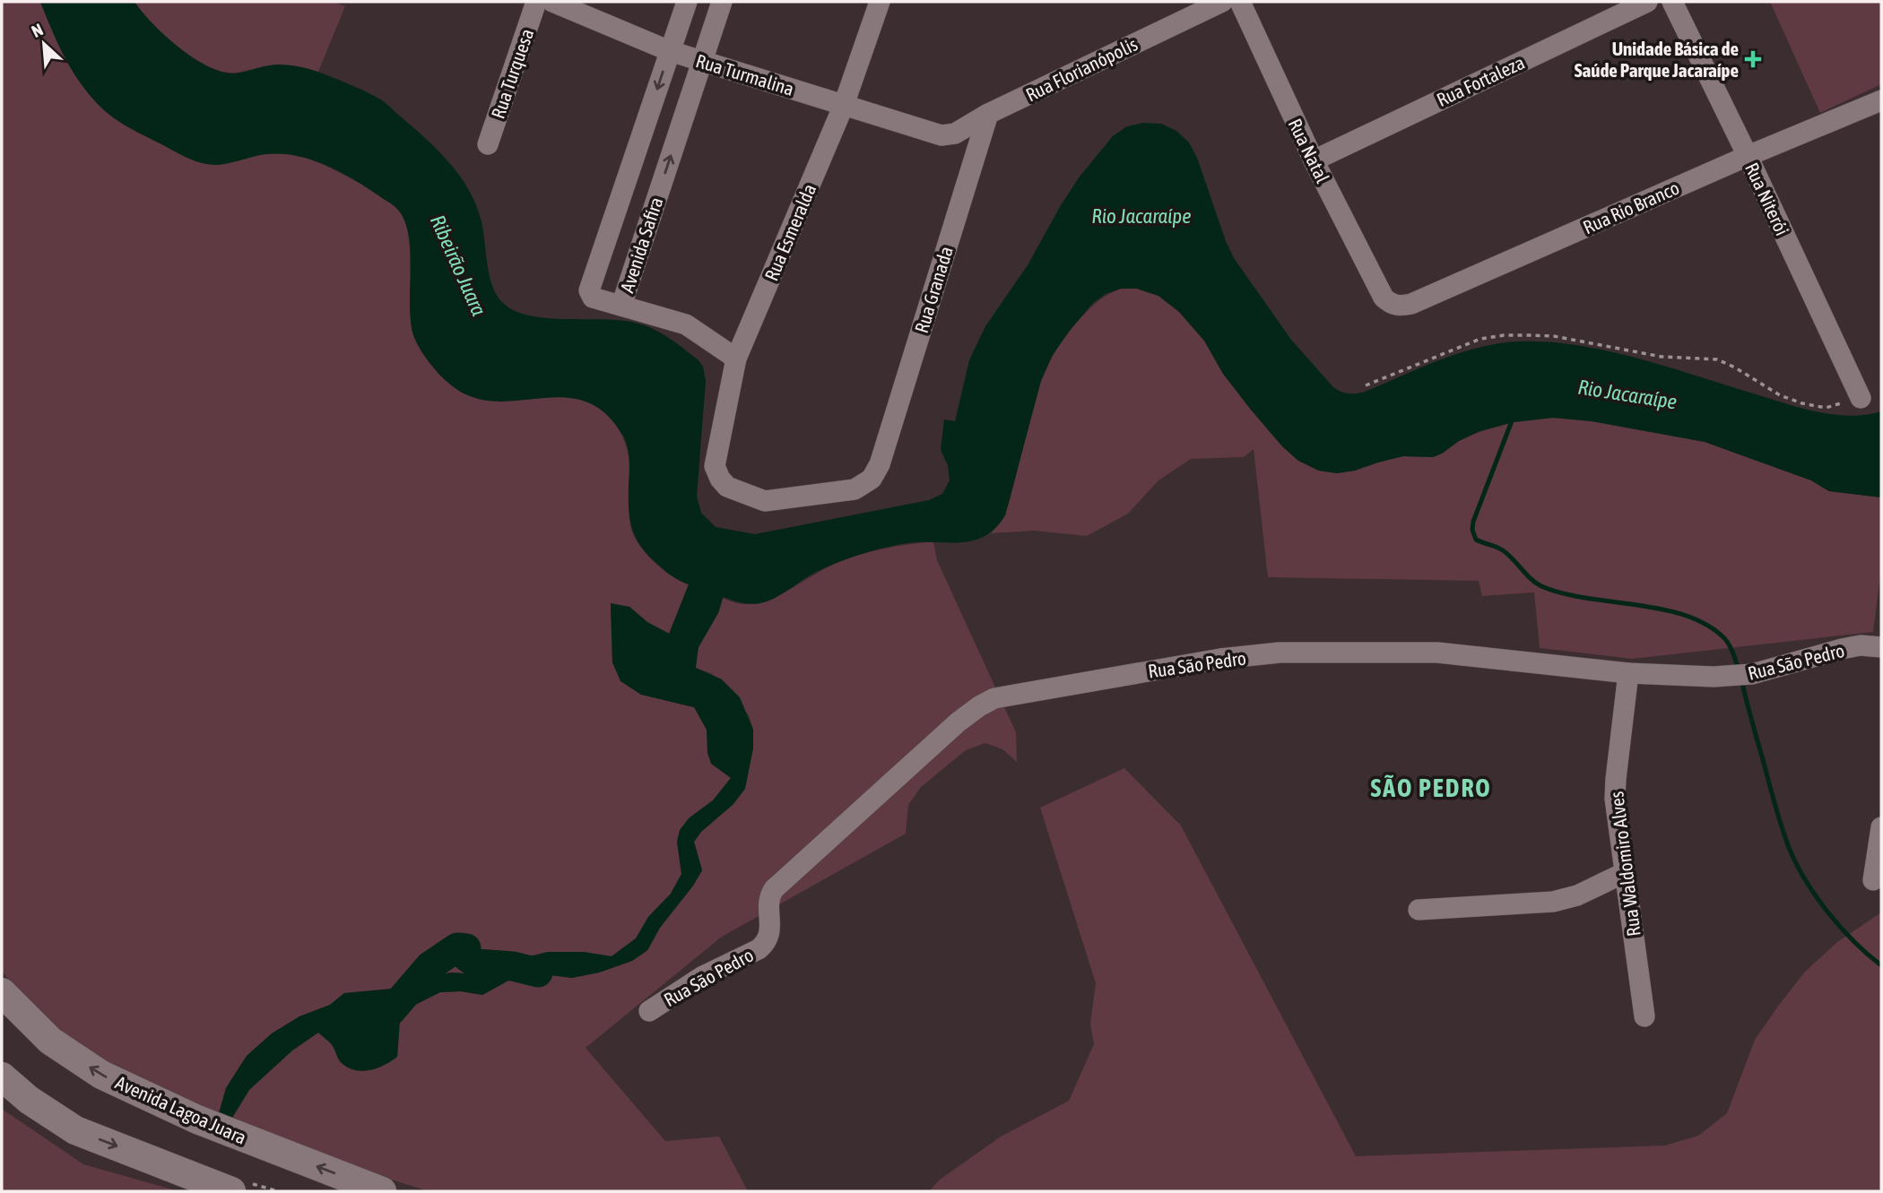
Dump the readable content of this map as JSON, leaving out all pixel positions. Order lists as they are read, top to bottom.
{
  "streets": {
    "main road": ["Avenida Lagoa Juara"],
    "street": [
      "Rua Florianópolis",
      "Rua Turquesa",
      "Rua Turmalina",
      "Rua Fortaleza",
      "Rua Natal",
      "Rua Niterói",
      "Rua Rio Branco",
      "Rua Esmeralda",
      "Avenida Safira",
      "Rua Granada",
      "Rua São Pedro",
      "Rua Waldomiro Alves"
    ]
  },
  "crossings": [
    ["Rua Florianópolis", "Rua Turmalina"],
    ["Rua Florianópolis", "Rua Granada"],
    ["Rua Turmalina", "Rua Esmeralda"],
    ["Rua Turmalina", "Avenida Safira"],
    ["Rua Fortaleza", "Rua Natal"],
    ["Rua Natal", "Rua Rio Branco"],
    ["Rua Niterói", "Rua Rio Branco"],
    ["Rua Esmeralda", "Rua Granada"],
    ["Rua São Pedro", "Rua Waldomiro Alves"]
  ],
  "districts": ["SÃO PEDRO"],
  "water": ["Rio Jacaraípe", "Ribeirão Juara"],
  "places": {
    "health": ["Unidade Básica de Saúde Parque Jacaraípe"]
  },
  "north": "top left"
}
